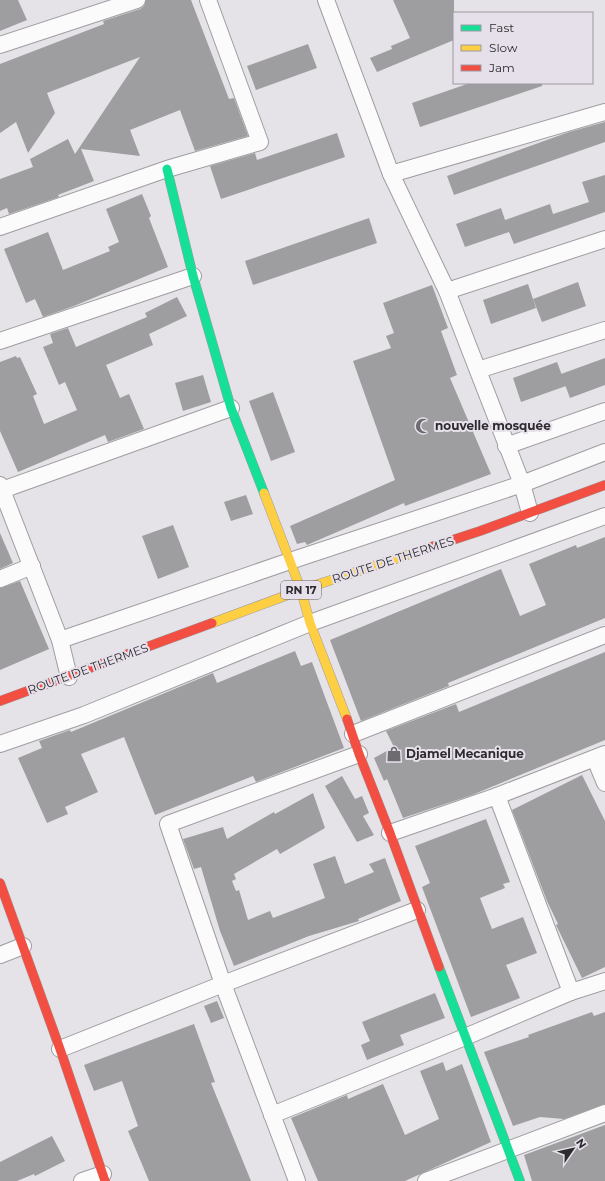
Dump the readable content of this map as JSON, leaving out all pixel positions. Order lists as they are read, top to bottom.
{
  "streets": {
    "street": ["ROUTE DE THERMES", "RN 17"]
  },
  "places": {
    "mosque": ["nouvelle mosquée"],
    "shop": ["Djamel Mecanique"]
  },
  "legend": ["Fast", "Slow", "Jam"],
  "north": "top right"
}
